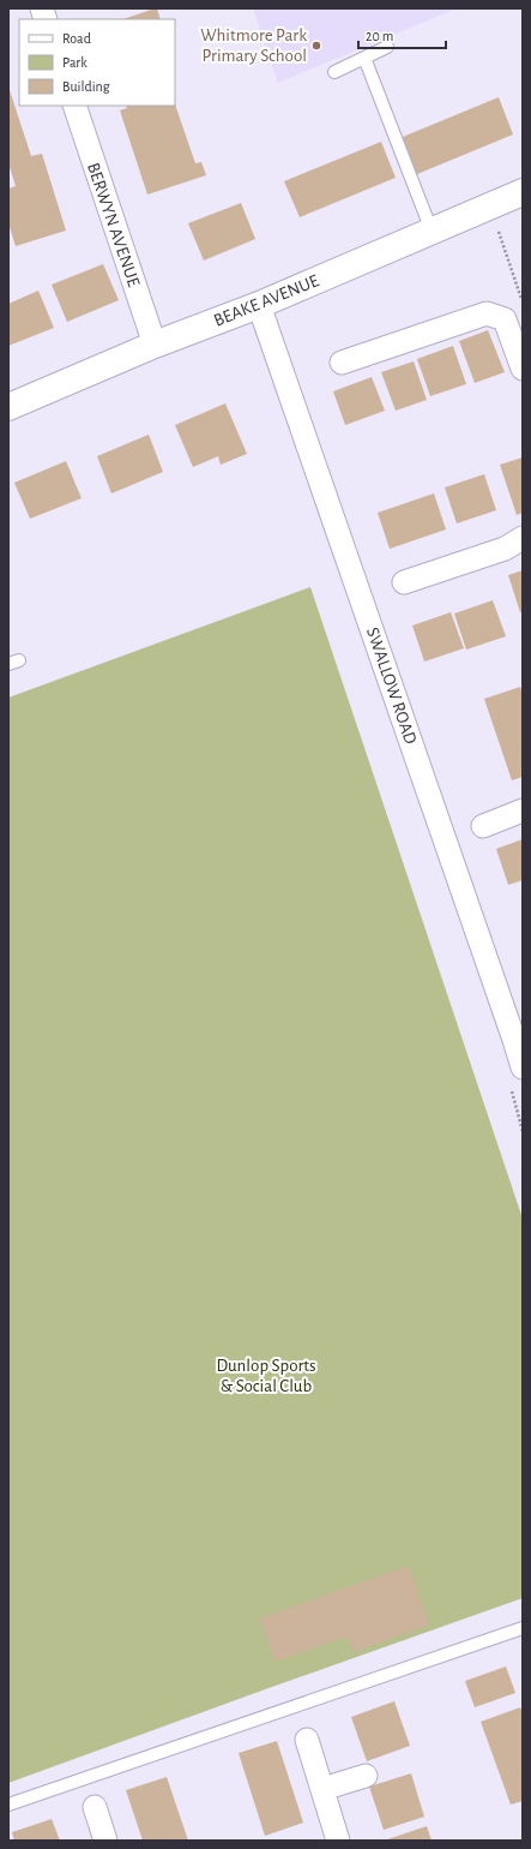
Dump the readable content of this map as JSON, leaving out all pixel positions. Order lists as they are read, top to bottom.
{
  "streets": {
    "street": ["BERWYN AVENUE", "BEAKE AVENUE", "SWALLOW ROAD"]
  },
  "crossings": [
    ["BERWYN AVENUE", "BEAKE AVENUE"],
    ["BEAKE AVENUE", "SWALLOW ROAD"]
  ],
  "parks": ["Dunlop Sports & Social Club"],
  "places": ["Whitmore Park Primary School"],
  "legend": ["Road", "Park", "Building"],
  "scale_bar": "20 m"
}
